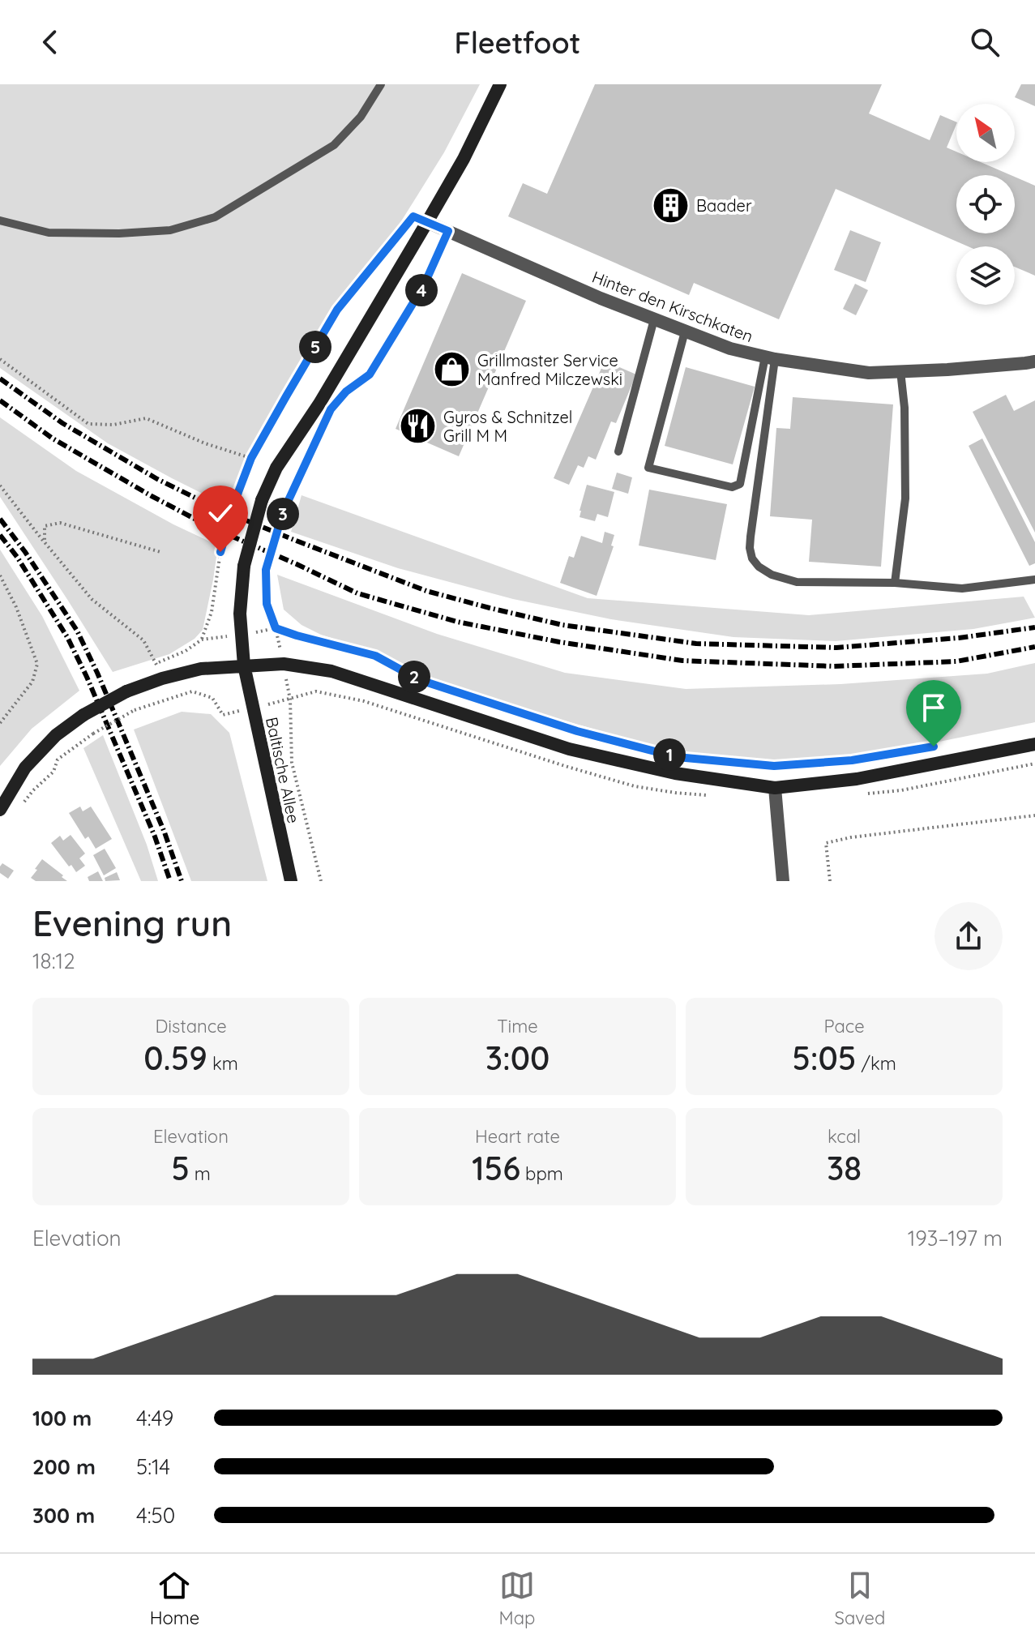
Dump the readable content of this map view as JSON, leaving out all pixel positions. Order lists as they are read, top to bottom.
{
  "streets": {
    "main road": ["Baltische Allee"],
    "street": ["Hinter den Kirschkaten"]
  },
  "crossings": [
    ["Hinter den Kirschkaten", "Baltische Allee"]
  ],
  "places": {
    "building": ["Baader"],
    "shop": ["Grillmaster Service Manfred Milczewski"],
    "restaurant": ["Gyros & Schnitzel Grill M M"]
  },
  "north": "top left",
  "page": {
    "header": "Fleetfoot",
    "pins": [
      "4",
      "5",
      "3",
      "2",
      "1"
    ],
    "heading": ["Evening run", "18:12"],
    "stats": [
      ["Distance", "0.59 km"],
      ["Time", "3:00"],
      ["Pace", "5:05 /km"],
      ["Elevation", "5 m"],
      ["Heart rate", "156 bpm"],
      ["kcal", "38"]
    ],
    "chart": ["Elevation", "193–197 m"],
    "list": [
      {
        "name": "100 m",
        "note": "4:49"
      },
      {
        "name": "200 m",
        "note": "5:14"
      },
      {
        "name": "300 m",
        "note": "4:50"
      }
    ],
    "tabs": ["Home", "Map", "Saved"]
  }
}
